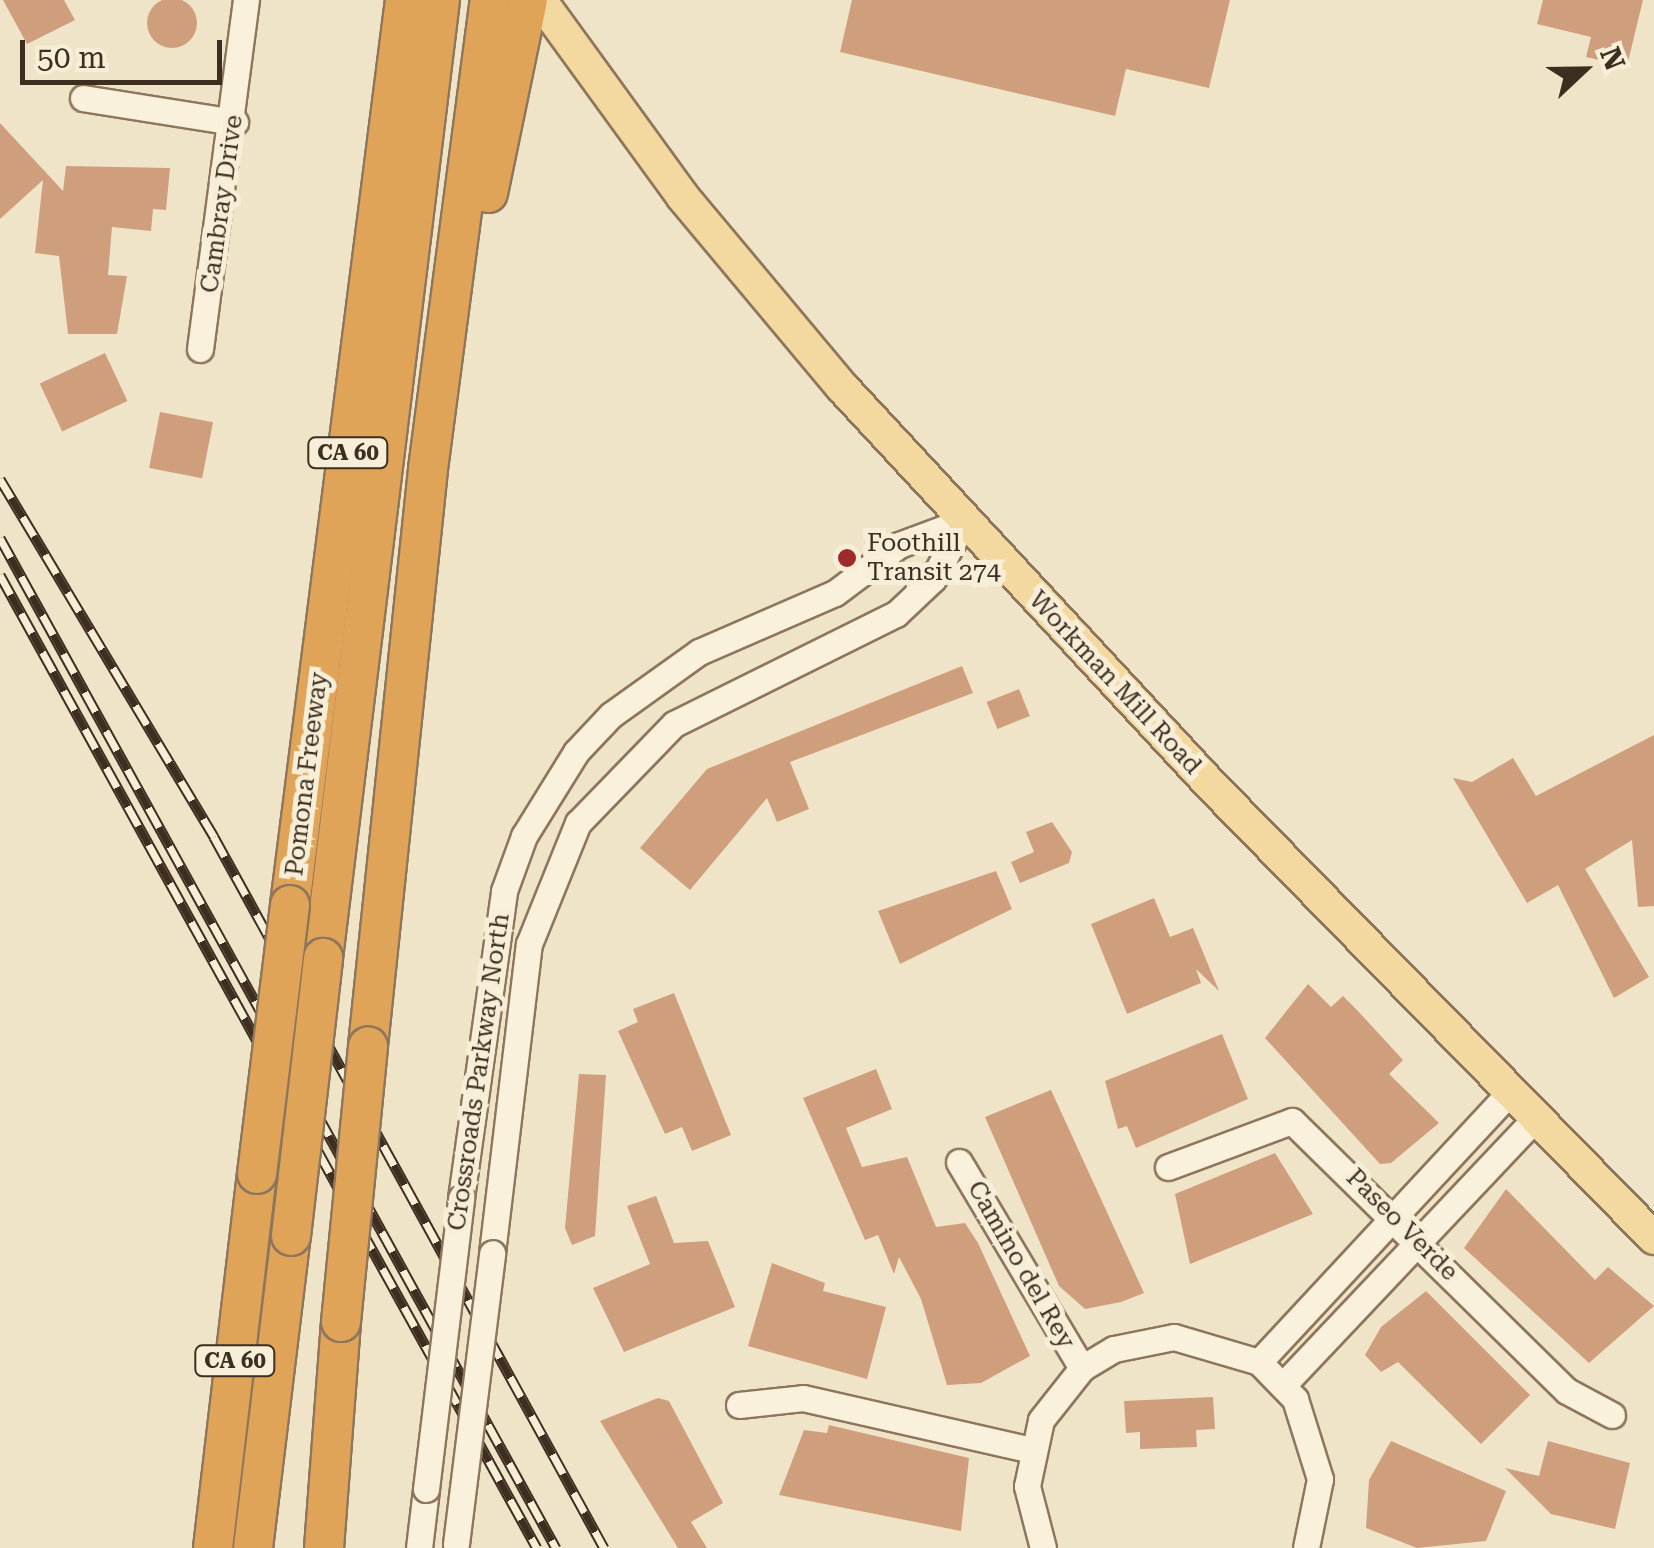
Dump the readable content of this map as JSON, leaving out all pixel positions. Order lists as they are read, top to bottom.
{
  "streets": {
    "highway": ["CA 60", "Pomona Freeway"],
    "main road": ["Workman Mill Road"],
    "street": [
      "Cambray Drive",
      "Crossroads Parkway North",
      "Paseo Verde",
      "Camino del Rey"
    ]
  },
  "crossings": [
    ["Workman Mill Road", "Crossroads Parkway North"]
  ],
  "places": ["Foothill Transit 274"],
  "scale_bar": "50 m",
  "north": "right"
}
